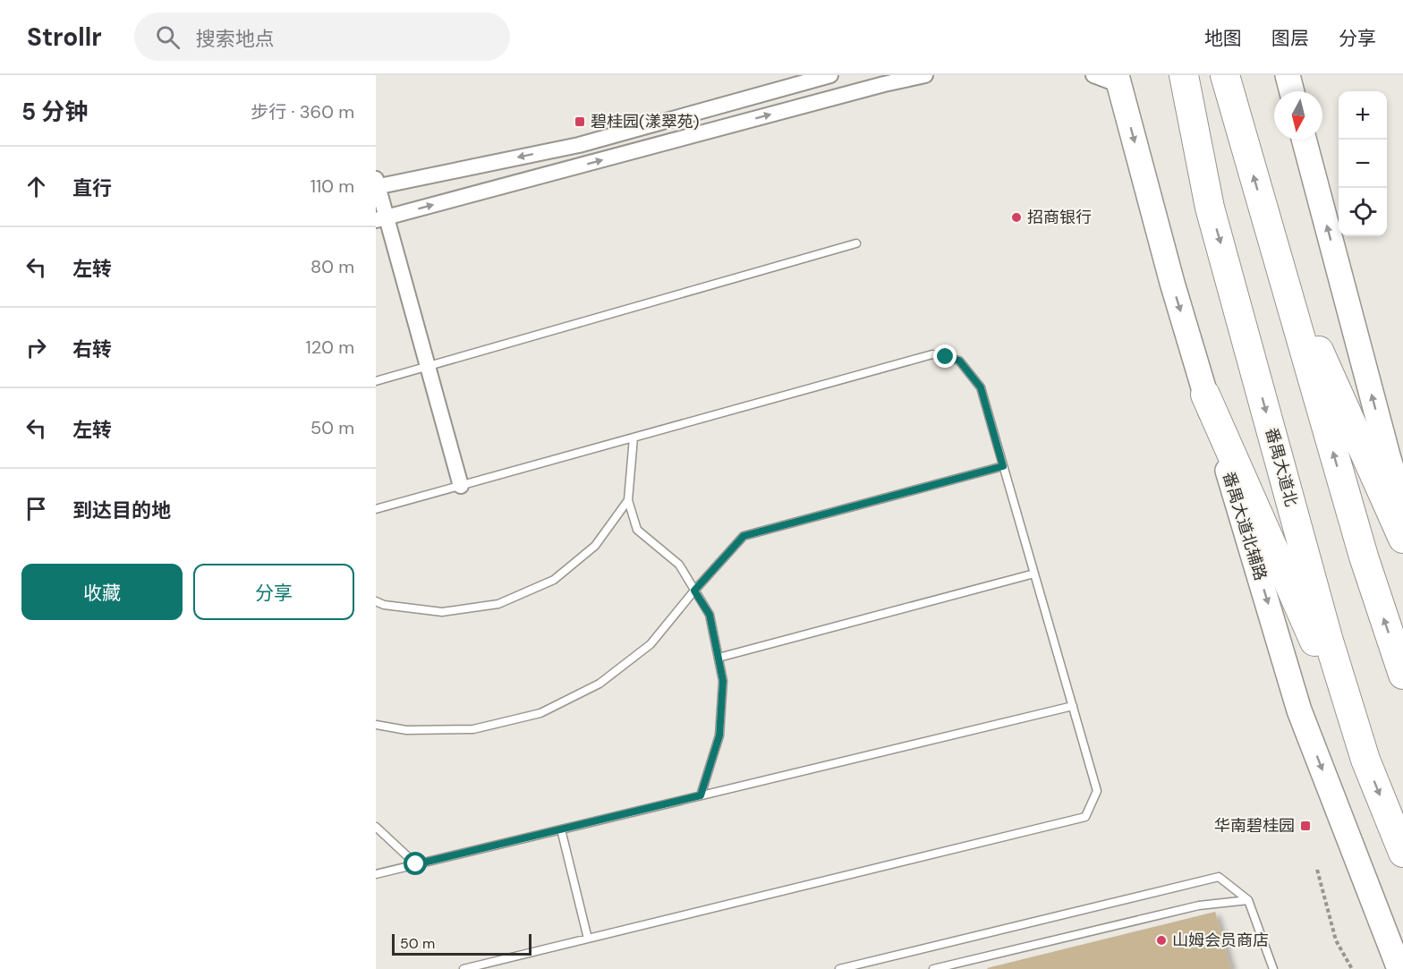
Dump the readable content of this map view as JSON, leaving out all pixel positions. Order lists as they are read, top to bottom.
{
  "streets": {
    "highway": ["番禺大道北"],
    "main road": ["番禺大道北辅路"]
  },
  "places": {
    "transit": ["碧桂园(漾翠苑)", "华南碧桂园"],
    "other": ["招商银行", "山姆会员商店"]
  },
  "scale_bar": "50 m",
  "north": "bottom",
  "page": {
    "header": "Strollr",
    "search": "搜索地点",
    "nav": ["地图", "图层", "分享"],
    "heading": ["5 分钟", "步行 · 360 m"],
    "map_buttons": ["+", "−"],
    "list": [
      ["直行", "110 m"],
      ["左转", "80 m"],
      ["右转", "120 m"],
      ["左转", "50 m"],
      "到达目的地"
    ],
    "buttons": ["收藏", "分享"],
    "scale": "50 m"
  }
}
